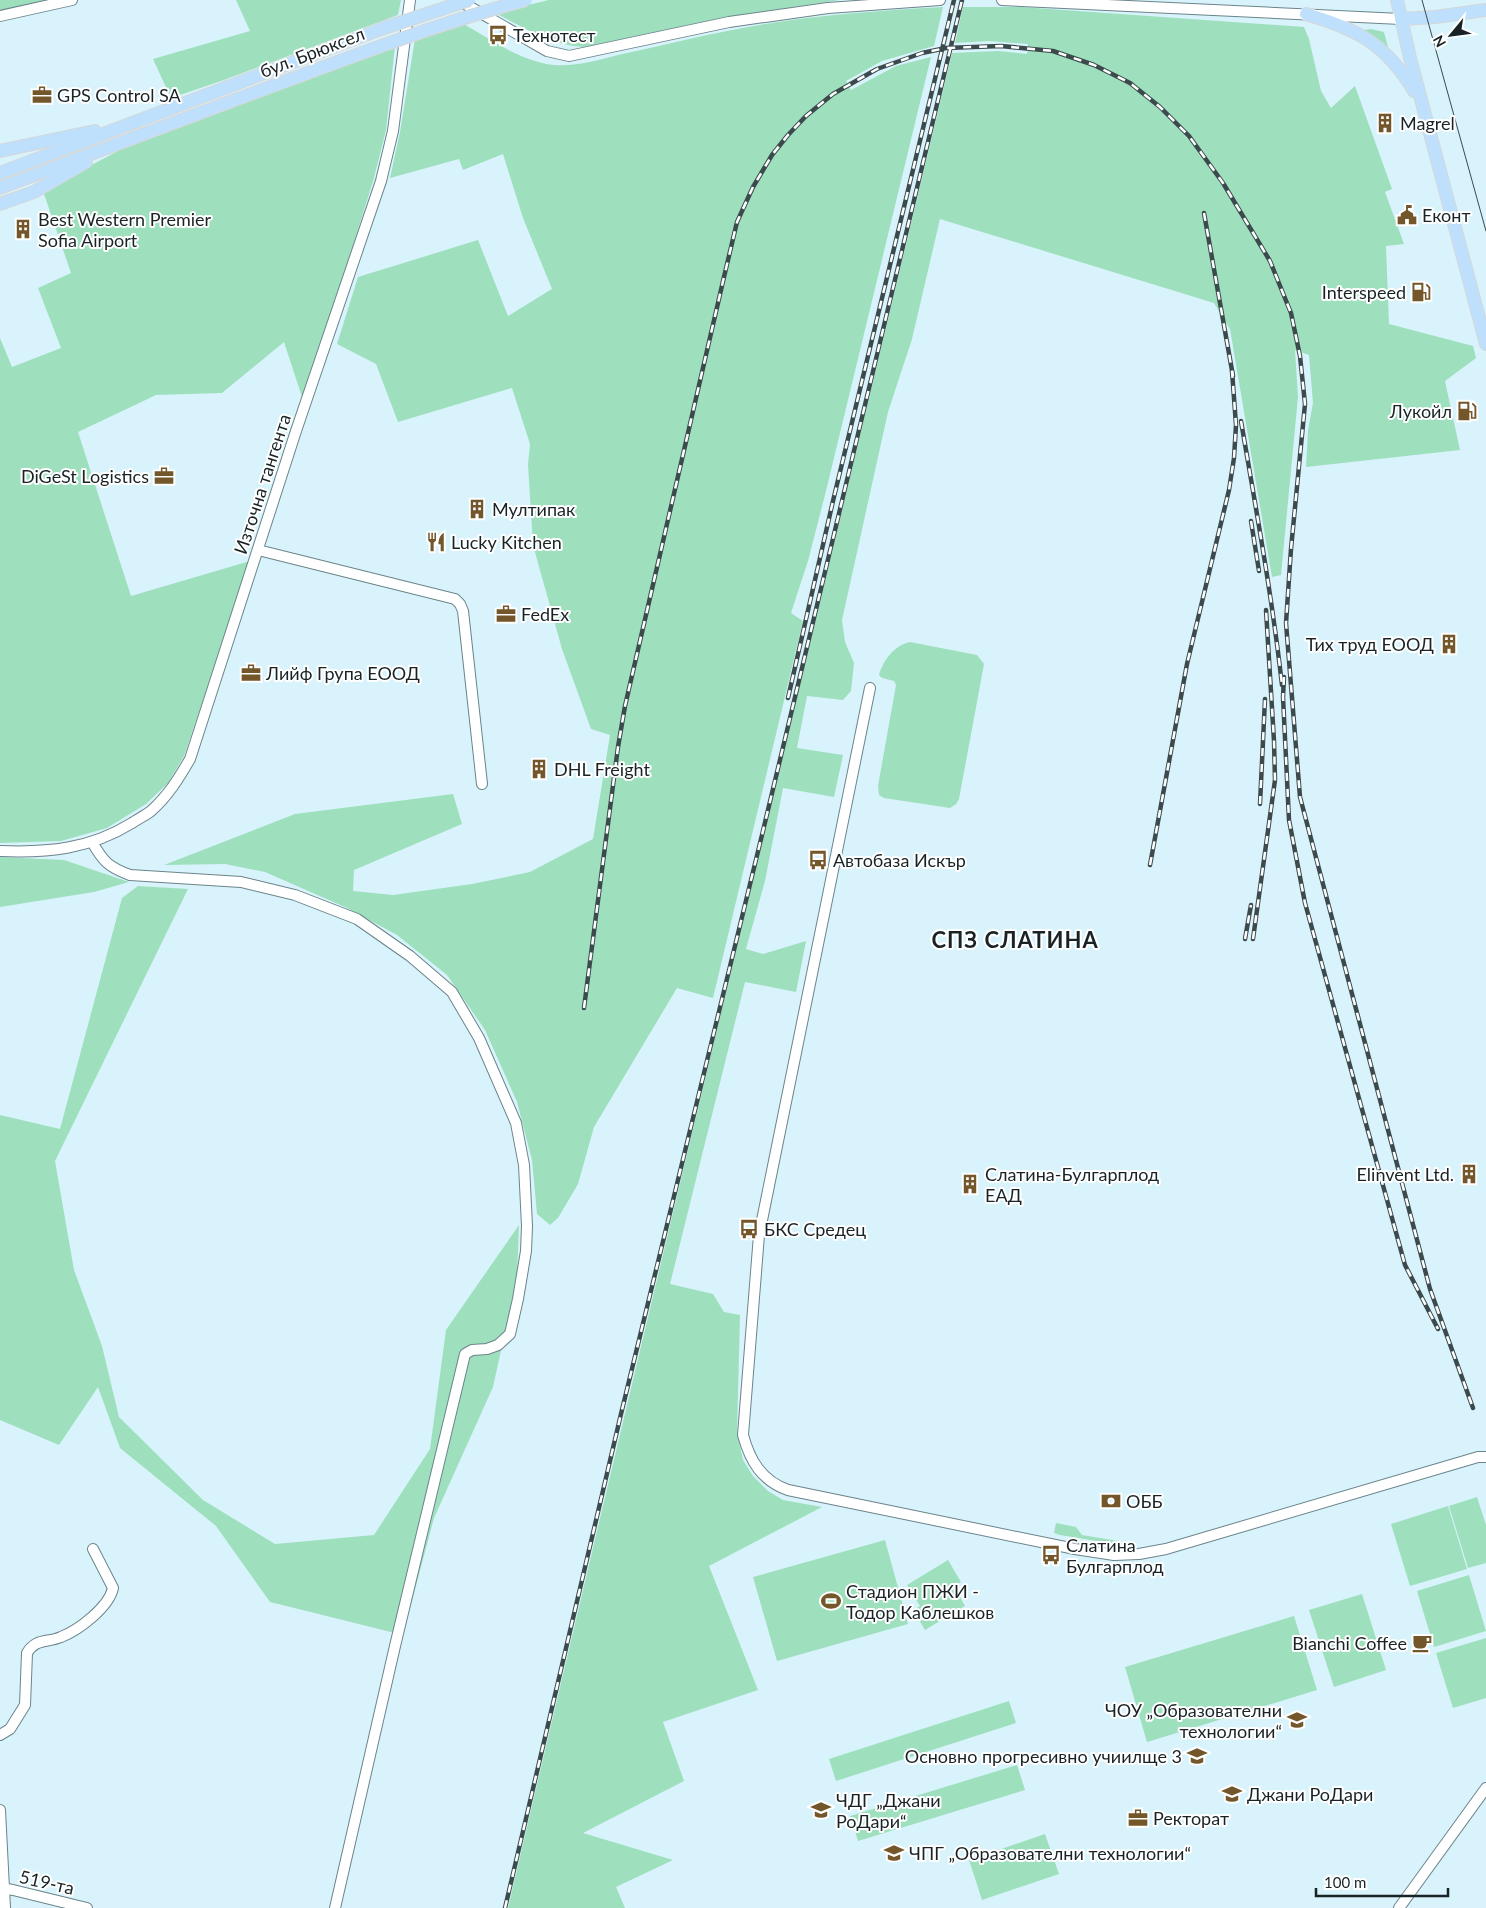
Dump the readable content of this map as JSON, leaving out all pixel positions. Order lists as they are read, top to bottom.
{
  "streets": {
    "main road": ["бул. Брюксел"],
    "street": ["Източна тангента", "519-та"]
  },
  "districts": ["СПЗ СЛАТИНА"],
  "places": {
    "bus stop": [
      "Технотест",
      "Автобаза Искър",
      "БКС Средец",
      "Слатина Булгарплод"
    ],
    "office": [
      "GPS Control SA",
      "DiGeSt Logistics",
      "FedEx",
      "Лийф Група ЕООД",
      "Ректорат"
    ],
    "building": [
      "Magrel",
      "Best Western Premier Sofia Airport",
      "Мултипак",
      "Тих труд ЕООД",
      "DHL Freight",
      "Elinvent Ltd.",
      "Слатина-Булгарплод ЕАД"
    ],
    "public building": ["Еконт"],
    "fuel station": ["Interspeed", "Лукойл"],
    "restaurant": ["Lucky Kitchen"],
    "bank": ["ОББ"],
    "sports": ["Стадион ПЖИ - Тодор Каблешков"],
    "cafe": ["Bianchi Coffee"],
    "school or university": [
      "ЧОУ „Образователни технологии“",
      "Основно прогресивно учиилще 3",
      "Джани РоДари",
      "ЧДГ „Джани РоДари“",
      "ЧПГ „Образователни технологии“"
    ]
  },
  "scale_bar": "100 m",
  "north": "bottom left"
}
